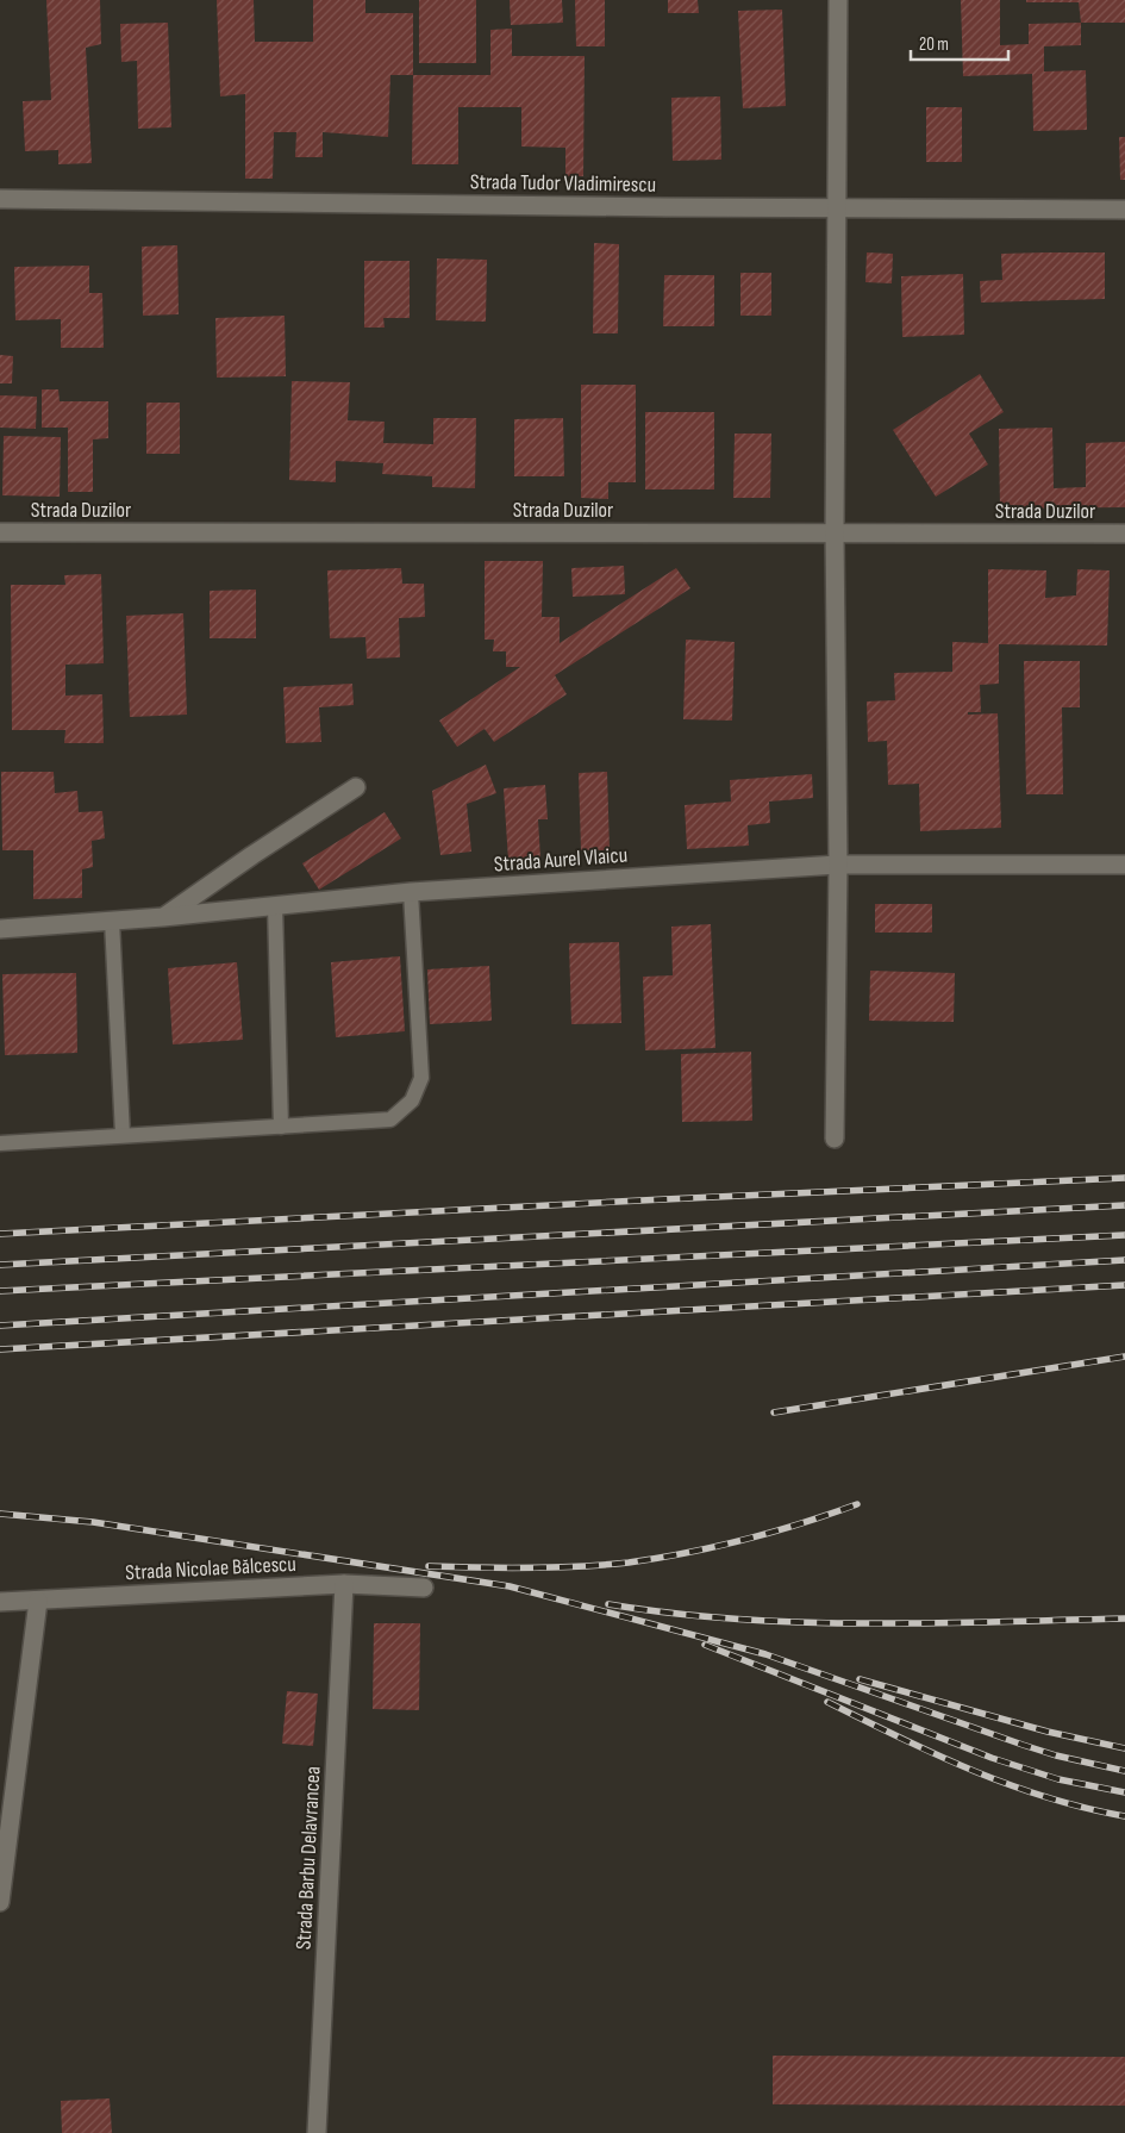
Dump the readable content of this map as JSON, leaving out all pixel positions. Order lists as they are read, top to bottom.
{
  "streets": {
    "street": [
      "Strada Tudor Vladimirescu",
      "Strada Duzilor",
      "Strada Aurel Vlaicu",
      "Strada Nicolae Bălcescu",
      "Strada Barbu Delavrancea"
    ]
  },
  "crossings": [
    ["Strada Nicolae Bălcescu", "Strada Barbu Delavrancea"]
  ],
  "scale_bar": "20 m"
}
